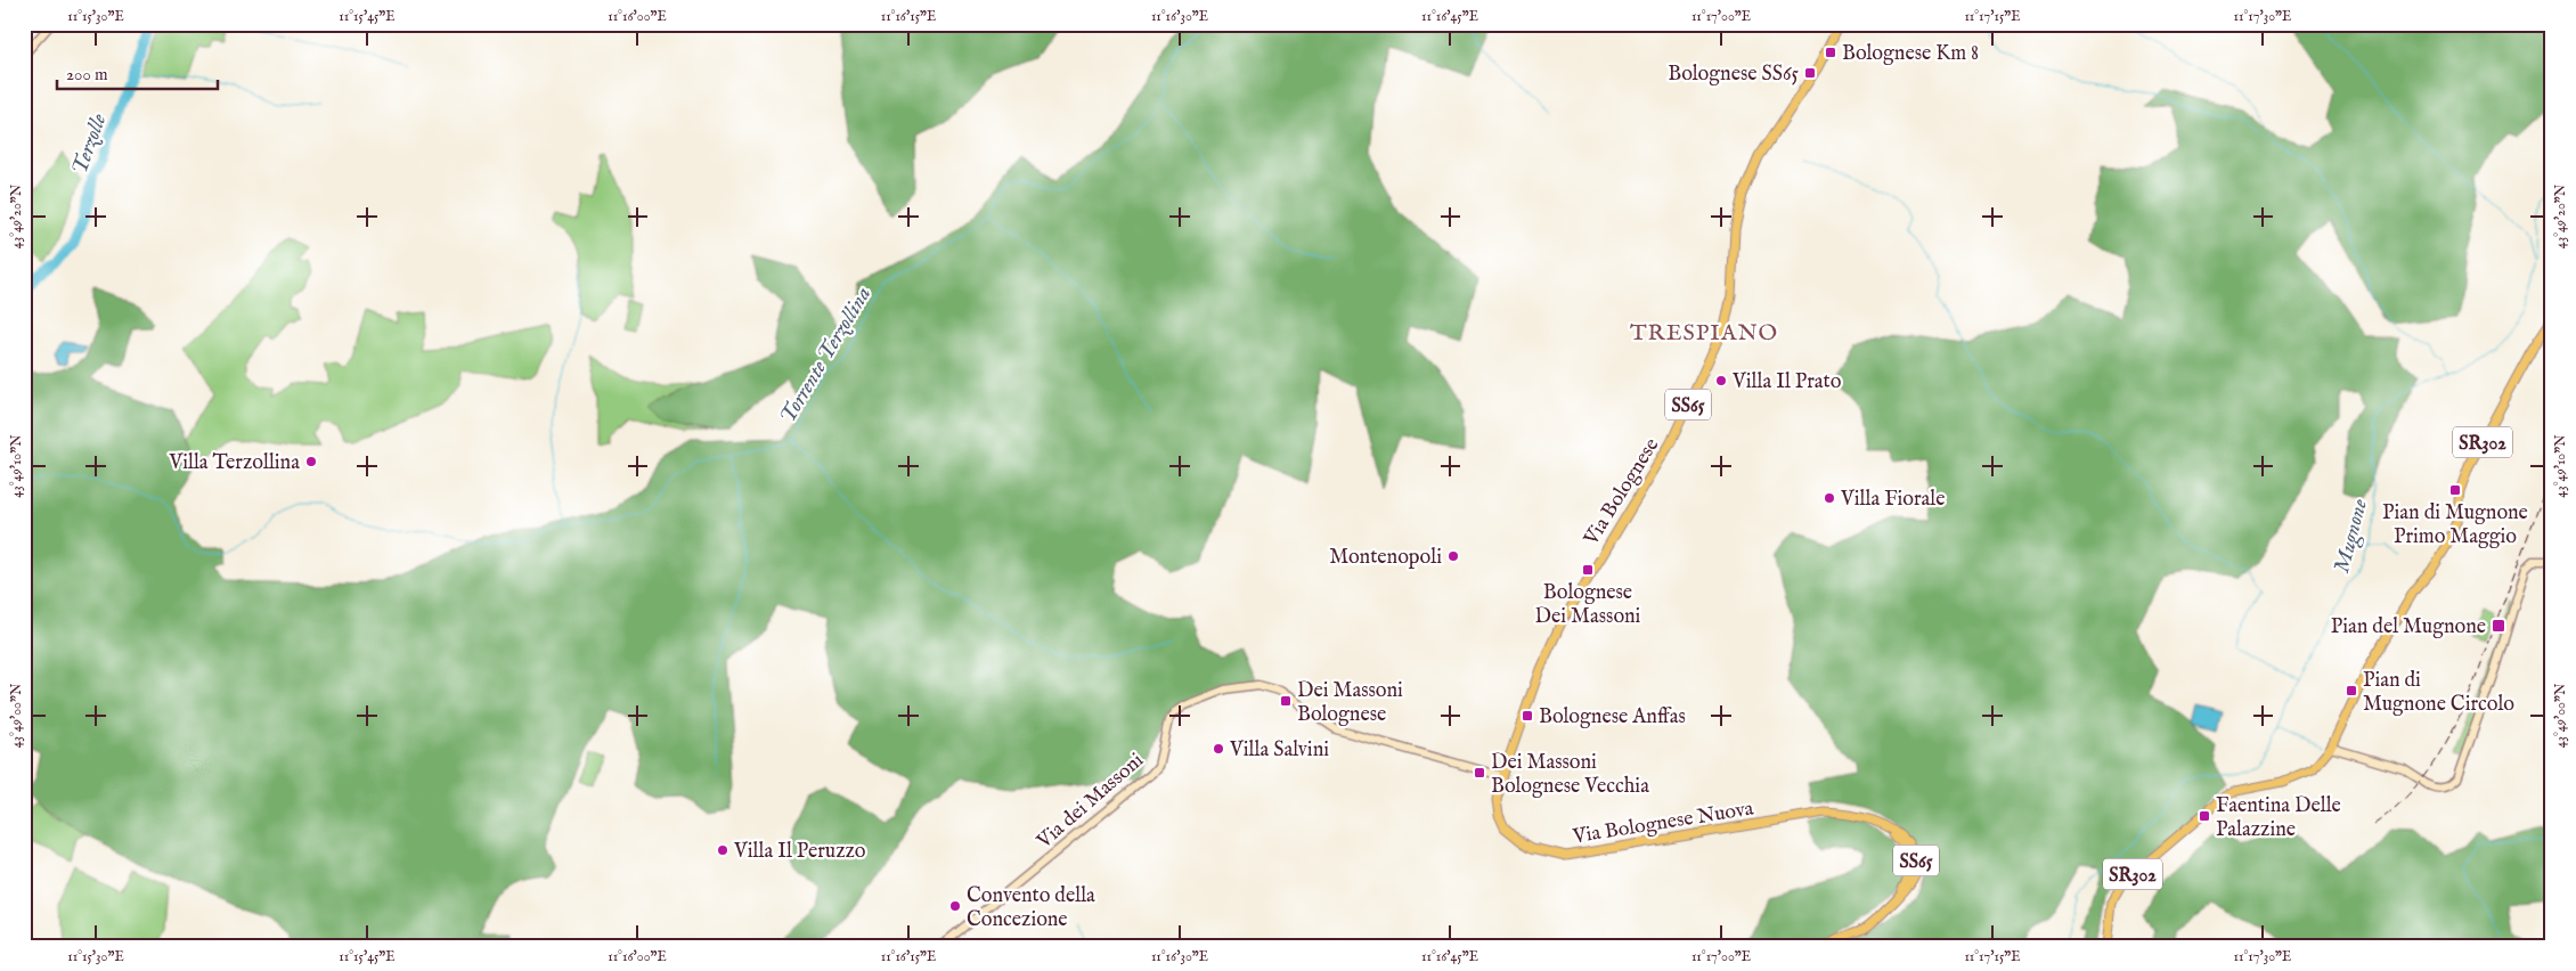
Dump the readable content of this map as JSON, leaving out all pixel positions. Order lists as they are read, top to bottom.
{
  "streets": {
    "main road": [
      "SS65",
      "SR302",
      "Via Bolognese",
      "Via Bolognese Nuova"
    ],
    "street": ["Via dei Massoni"]
  },
  "crossings": [
    ["Via Bolognese", "Via dei Massoni"],
    ["Via Bolognese", "Via Bolognese Nuova"]
  ],
  "districts": ["TRESPIANO"],
  "water": ["Terzolle", "Torrente Terzollina", "Mugnone"],
  "places": {
    "transit": [
      "Bolognese Km 8",
      "Bolognese SS65",
      "Pian di Mugnone Primo Maggio",
      "Bolognese Dei Massoni",
      "Pian del Mugnone",
      "Pian di Mugnone Circolo",
      "Dei Massoni Bolognese",
      "Bolognese Anffas",
      "Dei Massoni Bolognese Vecchia",
      "Faentina Delle Palazzine"
    ],
    "other": [
      "Villa Il Prato",
      "Villa Terzollina",
      "Villa Fiorale",
      "Montenopoli",
      "Villa Salvini",
      "Villa Il Peruzzo",
      "Convento della Concezione"
    ]
  },
  "scale_bar": "200 m",
  "coordinates": [
    "11°15'30\"E",
    "11°15'45\"E",
    "11°16'00\"E",
    "11°16'15\"E",
    "11°16'30\"E",
    "11°16'45\"E",
    "11°17'00\"E",
    "11°17'15\"E",
    "11°17'30\"E",
    "43°49'20\"N",
    "43°49'10\"N",
    "43°49'00\"N"
  ]
}
